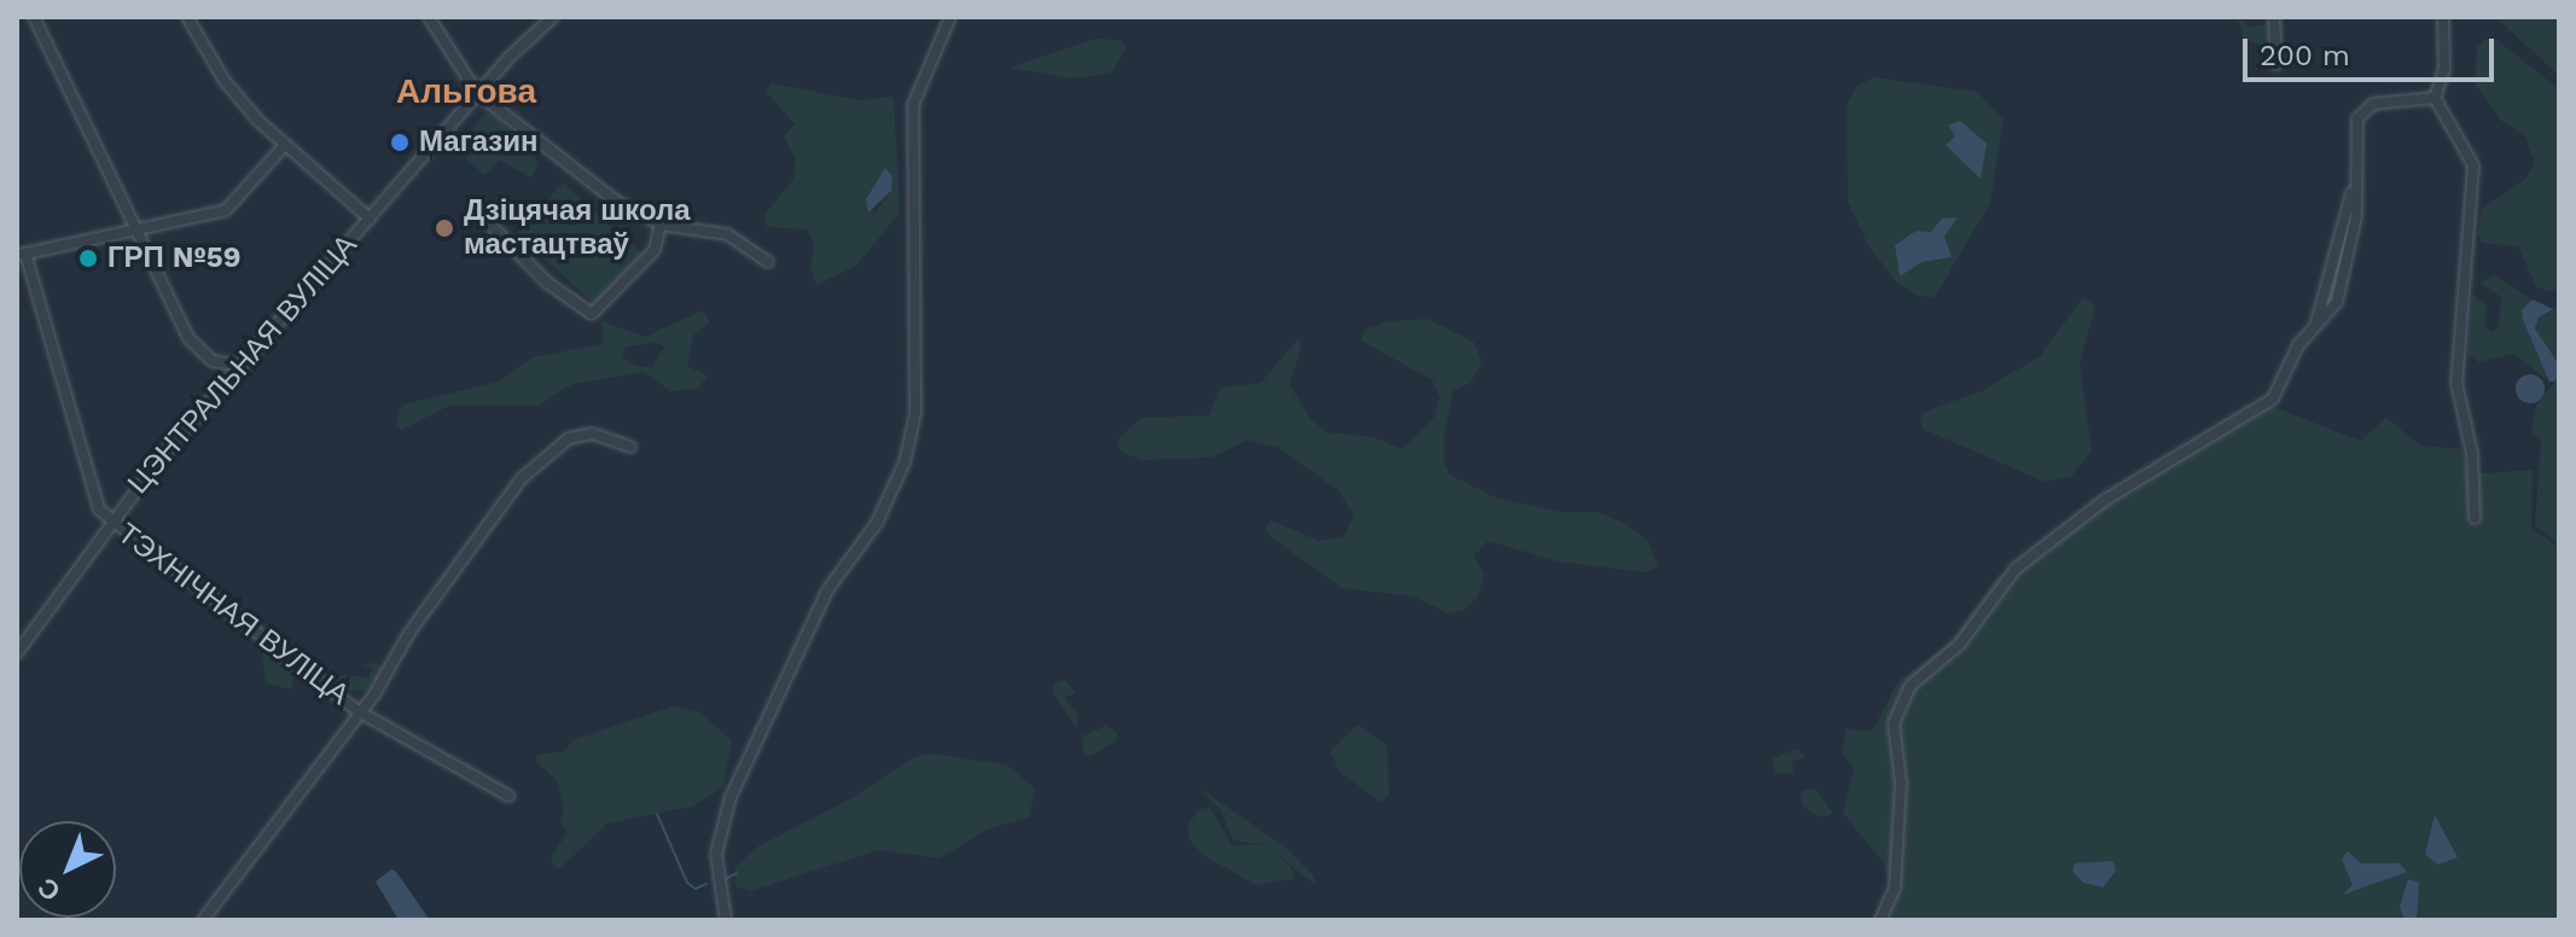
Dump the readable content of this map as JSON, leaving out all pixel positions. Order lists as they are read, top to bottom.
{
  "streets": {
    "street": ["ЦЭНТРАЛЬНАЯ ВУЛІЦА", "ТЭХНІЧНАЯ ВУЛІЦА"]
  },
  "crossings": [
    ["ЦЭНТРАЛЬНАЯ ВУЛІЦА", "ТЭХНІЧНАЯ ВУЛІЦА"]
  ],
  "districts": ["Альгова"],
  "places": ["Магазин", "Дзіцячая школа мастацтваў", "ГРП №59"],
  "scale_bar": "200 m",
  "north": "bottom left"
}
